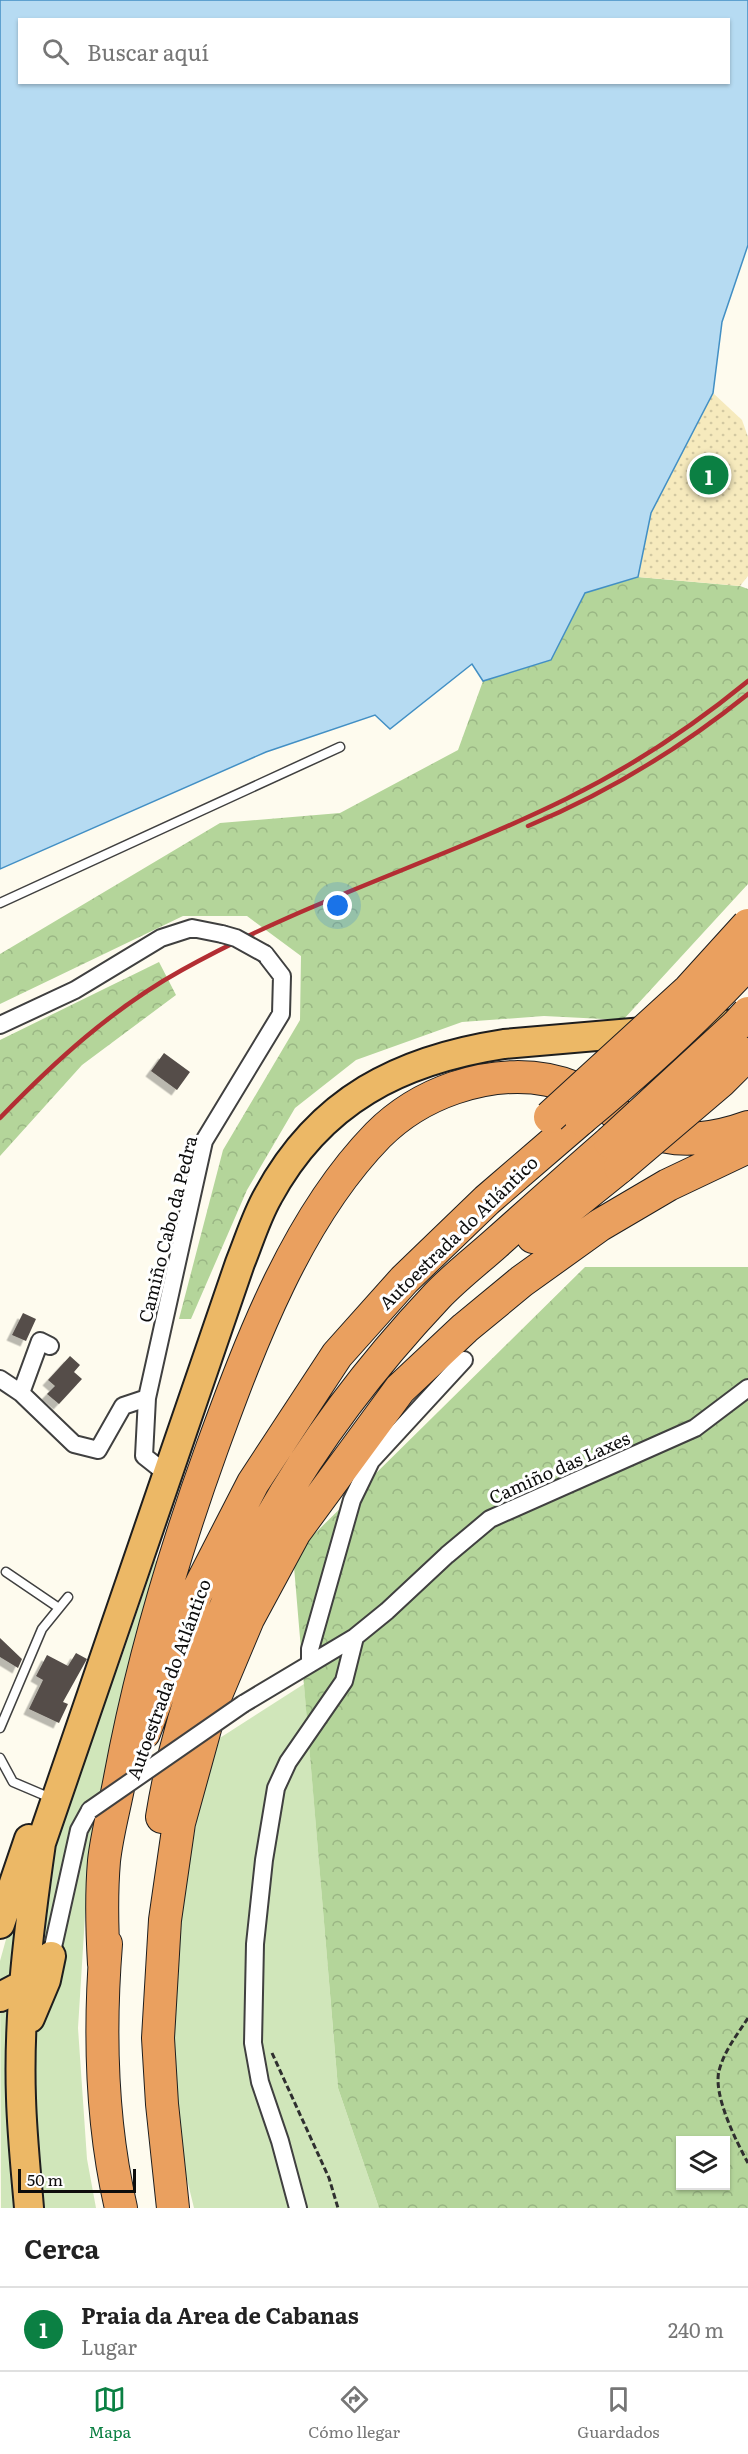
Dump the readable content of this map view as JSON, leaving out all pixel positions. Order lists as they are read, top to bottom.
{
  "streets": {
    "highway": ["Autoestrada do Atlántico"],
    "street": ["Camiño Cabo da Pedra", "Camiño das Laxes"]
  },
  "scale_bar": "50 m",
  "page": {
    "search": "Buscar aquí",
    "pins": "1",
    "scale": "50 m",
    "heading": "Cerca",
    "list": [
      {
        "mark": "1",
        "name": "Praia da Area de Cabanas",
        "note": "Lugar",
        "value": "240 m"
      }
    ],
    "nav": ["Mapa", "Cómo llegar", "Guardados"]
  }
}
